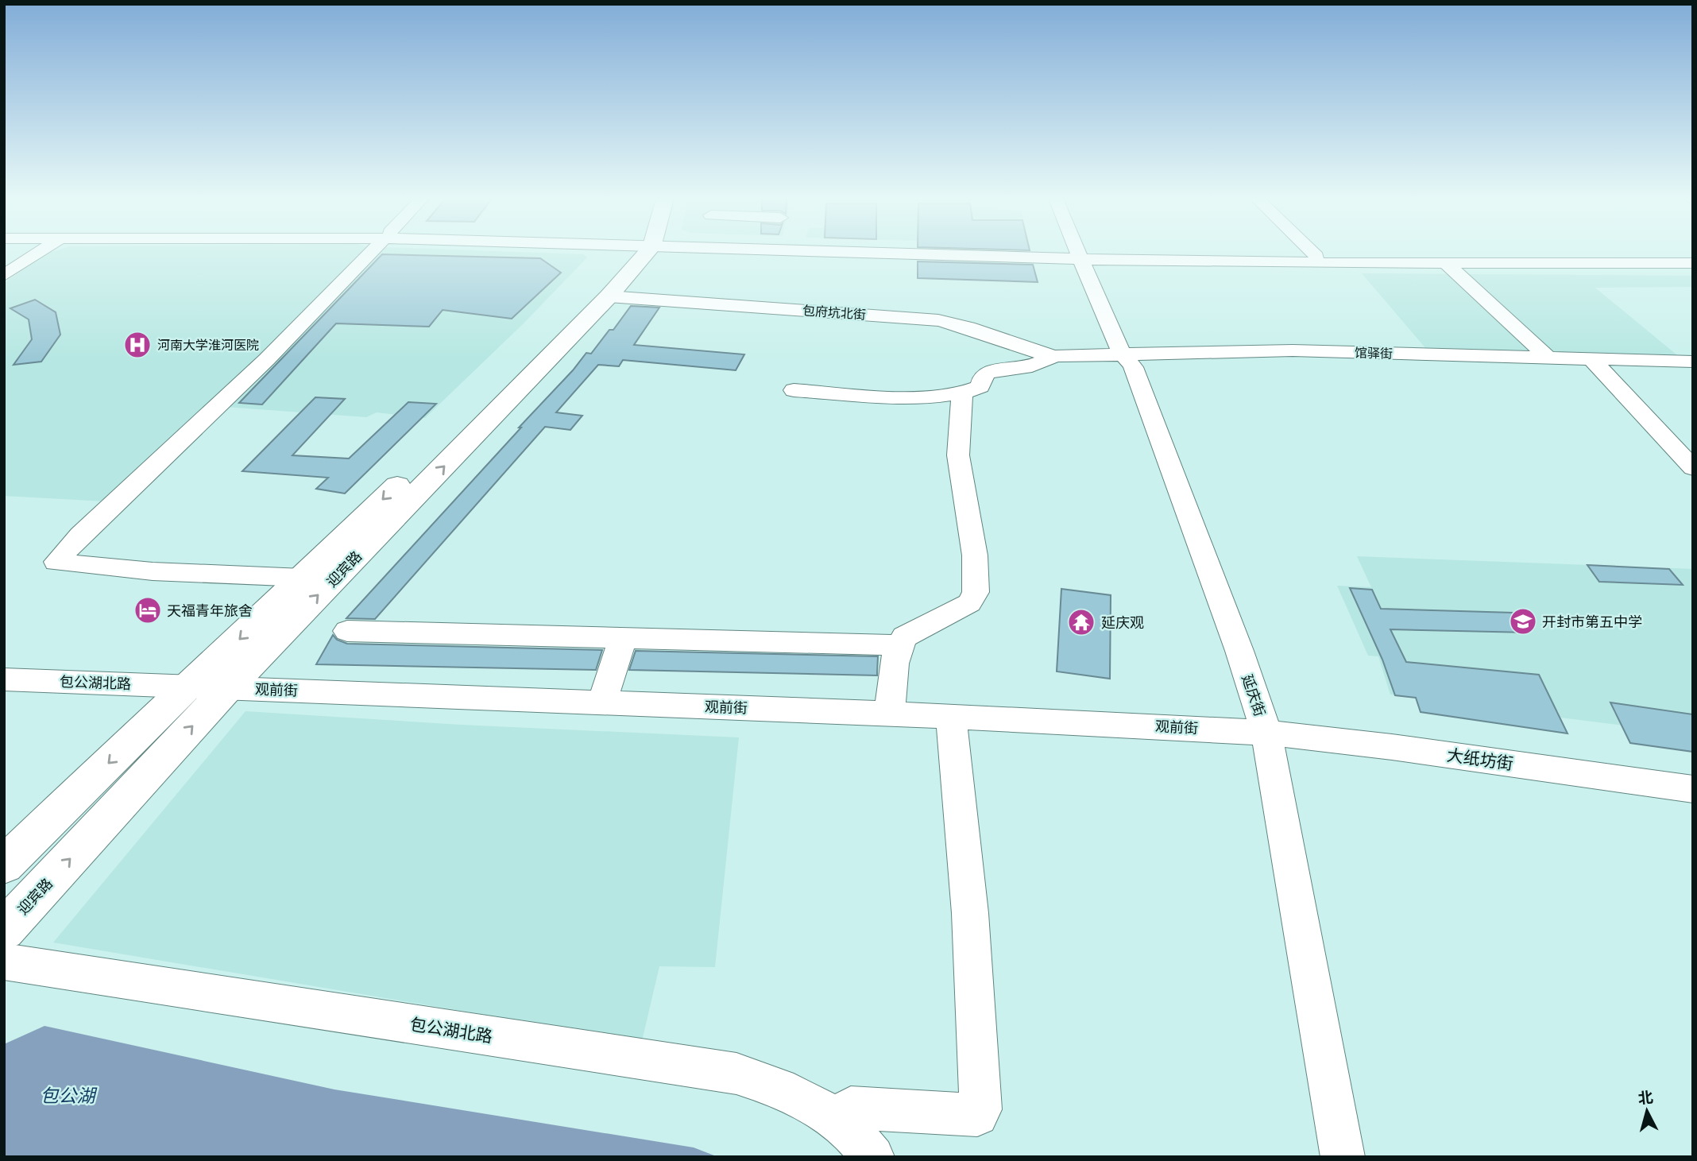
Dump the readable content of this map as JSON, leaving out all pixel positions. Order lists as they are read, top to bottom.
{
  "streets": {
    "main road": ["迎宾路"],
    "street": [
      "包府坑北街",
      "馆驿街",
      "包公湖北路",
      "观前街",
      "延庆街",
      "大纸坊街"
    ]
  },
  "crossings": [
    ["包府坑北街", "馆驿街"],
    ["包府坑北街", "迎宾路"],
    ["馆驿街", "延庆街"],
    ["迎宾路", "包公湖北路"],
    ["迎宾路", "观前街"],
    ["包公湖北路", "观前街"],
    ["观前街", "延庆街"],
    ["观前街", "大纸坊街"],
    ["延庆街", "大纸坊街"]
  ],
  "water": ["包公湖"],
  "places": {
    "hospital": ["河南大学淮河医院"],
    "hotel": ["天福青年旅舍"],
    "school or university": ["开封市第五中学"],
    "temple": ["延庆观"]
  },
  "north": "top"
}
